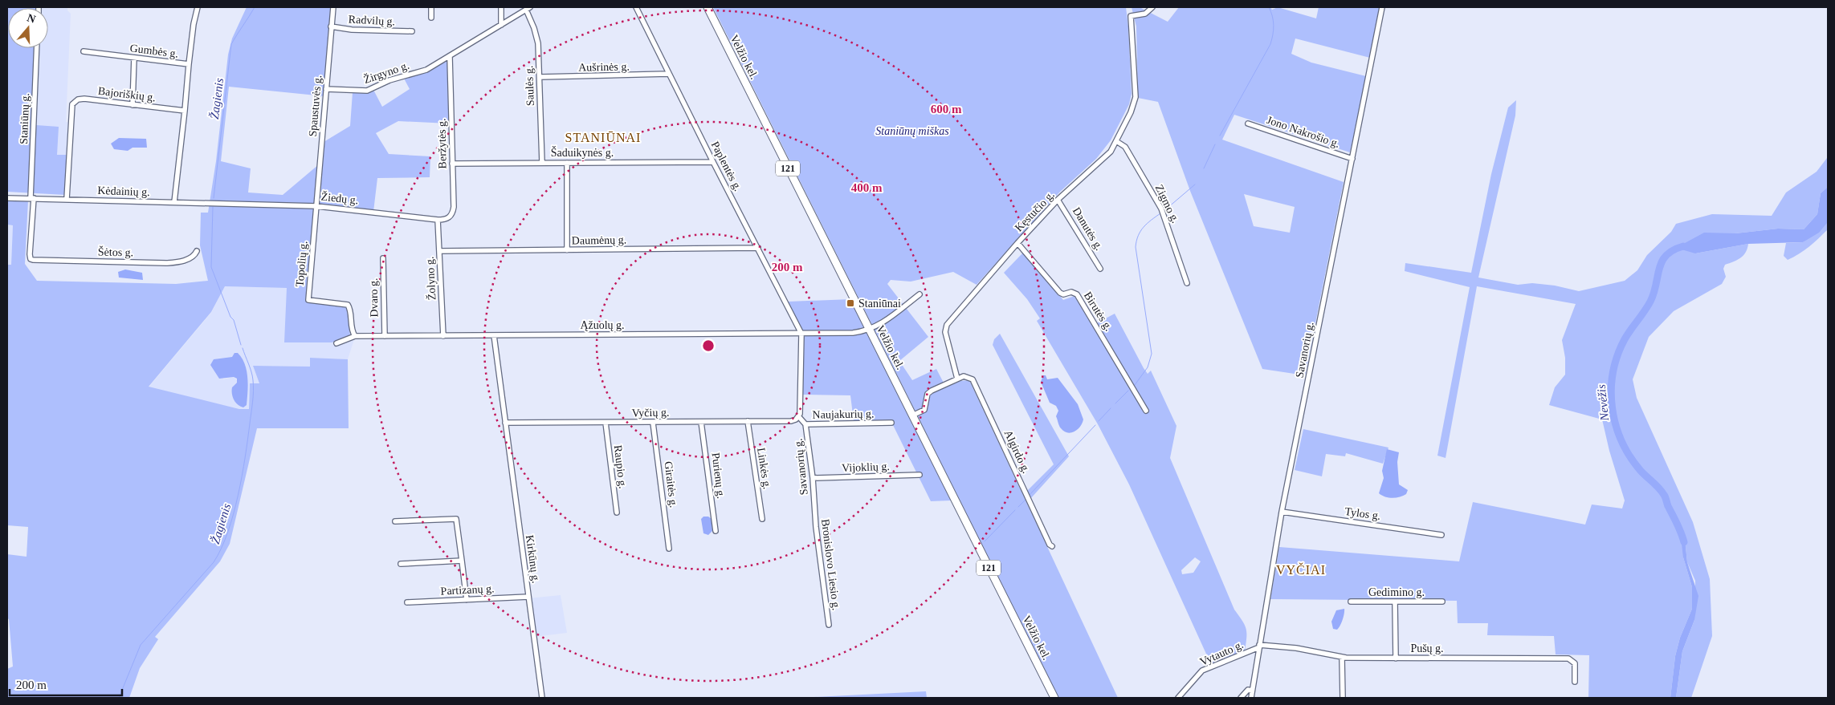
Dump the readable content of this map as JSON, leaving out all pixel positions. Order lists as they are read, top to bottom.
{
  "streets": {
    "main road": ["Velžio kel.", "121"],
    "street": [
      "Radvilų g.",
      "Gumbės g.",
      "Aušrinės g.",
      "Žirgyno g.",
      "Saulės g.",
      "Bajoriškių g.",
      "Spaustuvės g.",
      "Staniūnų g.",
      "Jono Nakrošio g.",
      "Beržytės g.",
      "Šaduikynės g.",
      "Paplentės g.",
      "Kėdainių g.",
      "Žiedų g.",
      "Zigmo g.",
      "Kęstučio g.",
      "Danutės g.",
      "Daumėnų g.",
      "Šėtos g.",
      "Topolių g.",
      "Žolyno g.",
      "Dvaro g.",
      "Birutės g.",
      "Ąžuolų g.",
      "Savanorių g.",
      "Vyčių g.",
      "Naujakurių g.",
      "Algirdo g.",
      "Raupio g.",
      "Vijoklių g.",
      "Linkės g.",
      "Purienų g.",
      "Giraitės g.",
      "Tylos g.",
      "Kirkūnų g.",
      "Bronislovo Liesio g.",
      "Partizanų g.",
      "Gedimino g.",
      "Pušų g.",
      "Vytauto g."
    ]
  },
  "crossings": [
    ["Radvilų g.", "Spaustuvės g."],
    ["Velžio kel.", "Ąžuolų g."],
    ["Aušrinės g.", "Saulės g."],
    ["Aušrinės g.", "Paplentės g."],
    ["Žirgyno g.", "Saulės g."],
    ["Žirgyno g.", "Spaustuvės g."],
    ["Žirgyno g.", "Beržytės g."],
    ["Saulės g.", "Šaduikynės g."],
    ["Bajoriškių g.", "Kėdainių g."],
    ["Spaustuvės g.", "Žiedų g."],
    ["Spaustuvės g.", "Topolių g."],
    ["Staniūnų g.", "Kėdainių g."],
    ["Staniūnų g.", "Šėtos g."],
    ["Jono Nakrošio g.", "Savanorių g."],
    ["Beržytės g.", "Šaduikynės g."],
    ["Beržytės g.", "Žiedų g."],
    ["Beržytės g.", "Žolyno g."],
    ["Šaduikynės g.", "Paplentės g."],
    ["Paplentės g.", "Daumėnų g."],
    ["Paplentės g.", "Ąžuolų g."],
    ["Kėdainių g.", "Žiedų g."],
    ["Žiedų g.", "Topolių g."],
    ["Žiedų g.", "Žolyno g."],
    ["Zigmo g.", "Kęstučio g."],
    ["Kęstučio g.", "Danutės g."],
    ["Kęstučio g.", "Birutės g."],
    ["Kęstučio g.", "Algirdo g."],
    ["Daumėnų g.", "Žolyno g."],
    ["Topolių g.", "Ąžuolų g."],
    ["Žolyno g.", "Ąžuolų g."],
    ["Dvaro g.", "Ąžuolų g."],
    ["Savanorių g.", "Naujakurių g."],
    ["Savanorių g.", "Vijoklių g."],
    ["Savanorių g.", "Tylos g."],
    ["Savanorių g.", "Bronislovo Liesio g."],
    ["Savanorių g.", "Pušų g."],
    ["Savanorių g.", "Vytauto g."],
    ["Vyčių g.", "Naujakurių g."],
    ["Vyčių g.", "Raupio g."],
    ["Vyčių g.", "Linkės g."],
    ["Vyčių g.", "Purienų g."],
    ["Vyčių g.", "Giraitės g."],
    ["Vyčių g.", "Kirkūnų g."],
    ["Kirkūnų g.", "Partizanų g."],
    ["Pušų g.", "Vytauto g."]
  ],
  "districts": ["STANIŪNAI", "VYČIAI"],
  "water": ["Žagienis", "Nevėžis"],
  "parks": ["Staniūnų miškas"],
  "places": {
    "transit": ["Staniūnai"]
  },
  "scale_bar": "200 m",
  "north": "top",
  "rings": ["600 m", "400 m", "200 m"]
}
